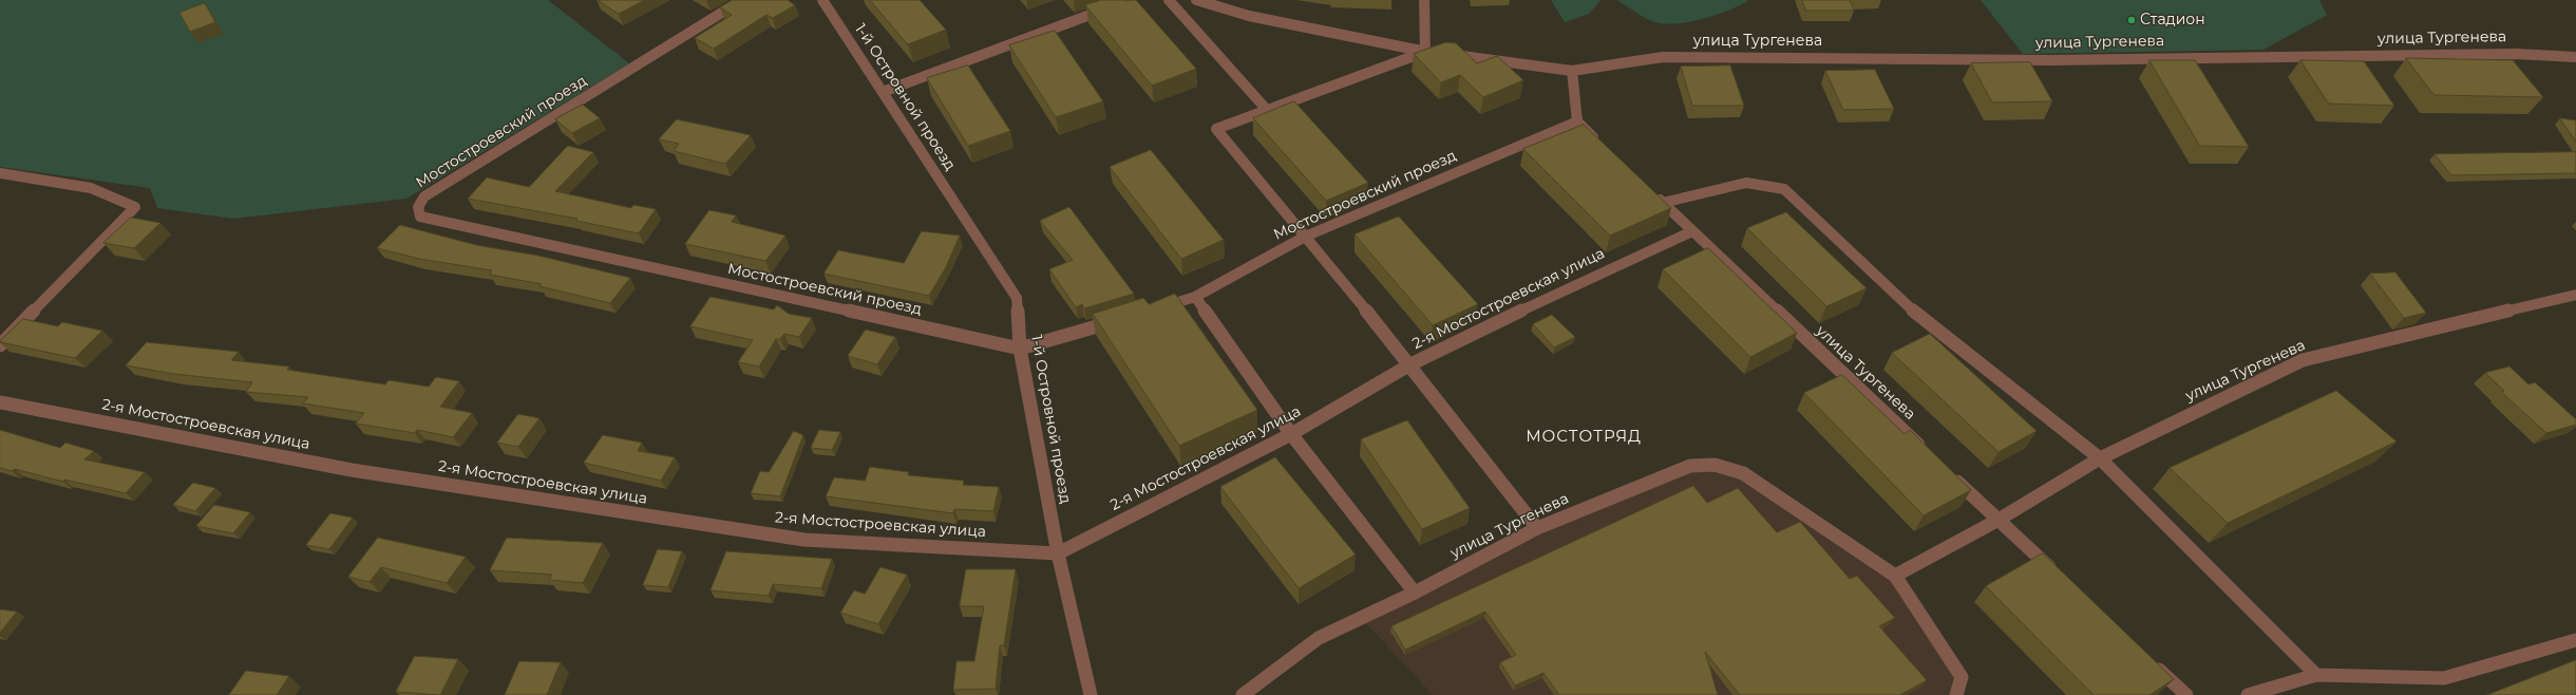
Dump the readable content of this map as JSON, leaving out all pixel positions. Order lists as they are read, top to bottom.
{
  "streets": {
    "street": [
      "улица Тургенева",
      "1-й Островной проезд",
      "Мостостроевский проезд",
      "2-я Мостостроевская улица"
    ]
  },
  "crossings": [
    ["улица Тургенева", "2-я Мостостроевская улица"],
    ["1-й Островной проезд", "Мостостроевский проезд"],
    ["1-й Островной проезд", "2-я Мостостроевская улица"]
  ],
  "districts": ["МОСТОТРЯД"],
  "places": ["Стадион"]
}
